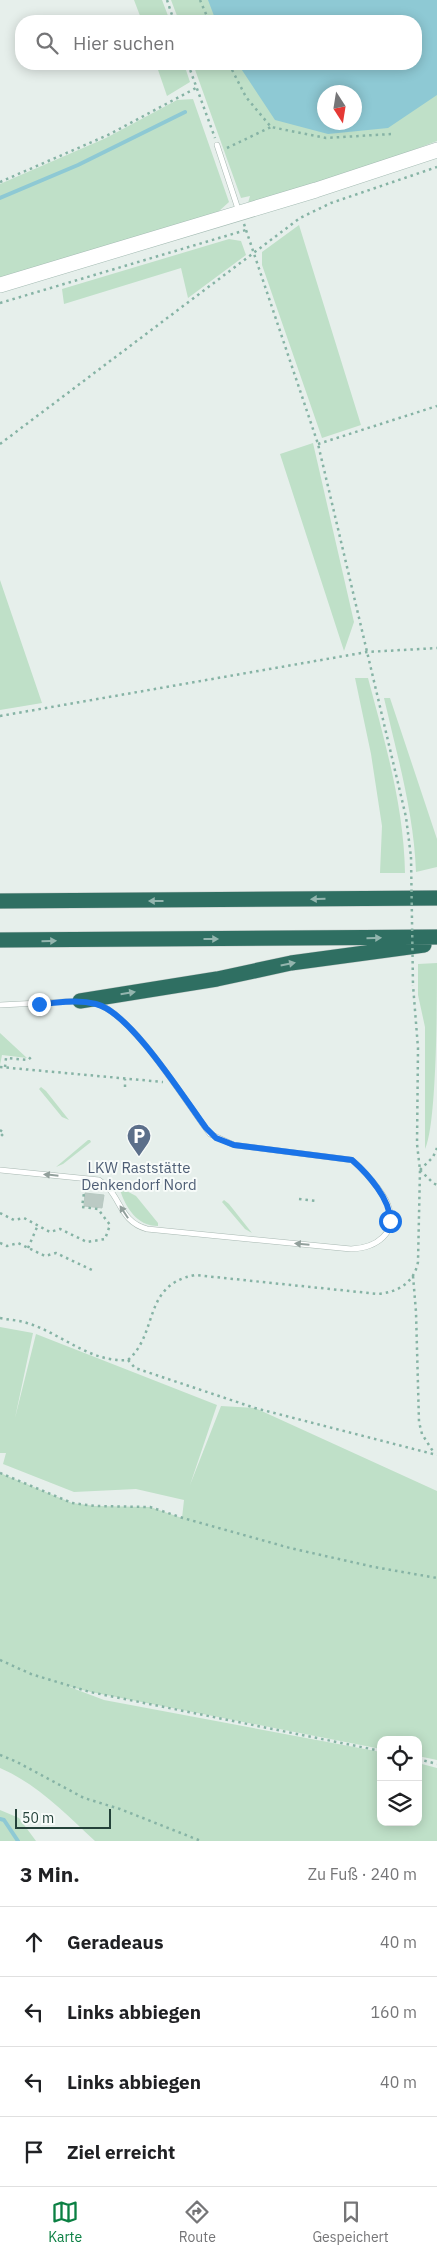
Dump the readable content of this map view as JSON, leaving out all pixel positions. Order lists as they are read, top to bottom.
{
  "places": {
    "parking": ["LKW Raststätte Denkendorf Nord"]
  },
  "scale_bar": "50 m",
  "north": "bottom",
  "page": {
    "search": "Hier suchen",
    "scale": "50 m",
    "heading": ["3 Min.", "Zu Fuß · 240 m"],
    "list": [
      ["Geradeaus", "40 m"],
      ["Links abbiegen", "160 m"],
      ["Links abbiegen", "40 m"],
      "Ziel erreicht"
    ],
    "nav": ["Karte", "Route", "Gespeichert"]
  }
}
